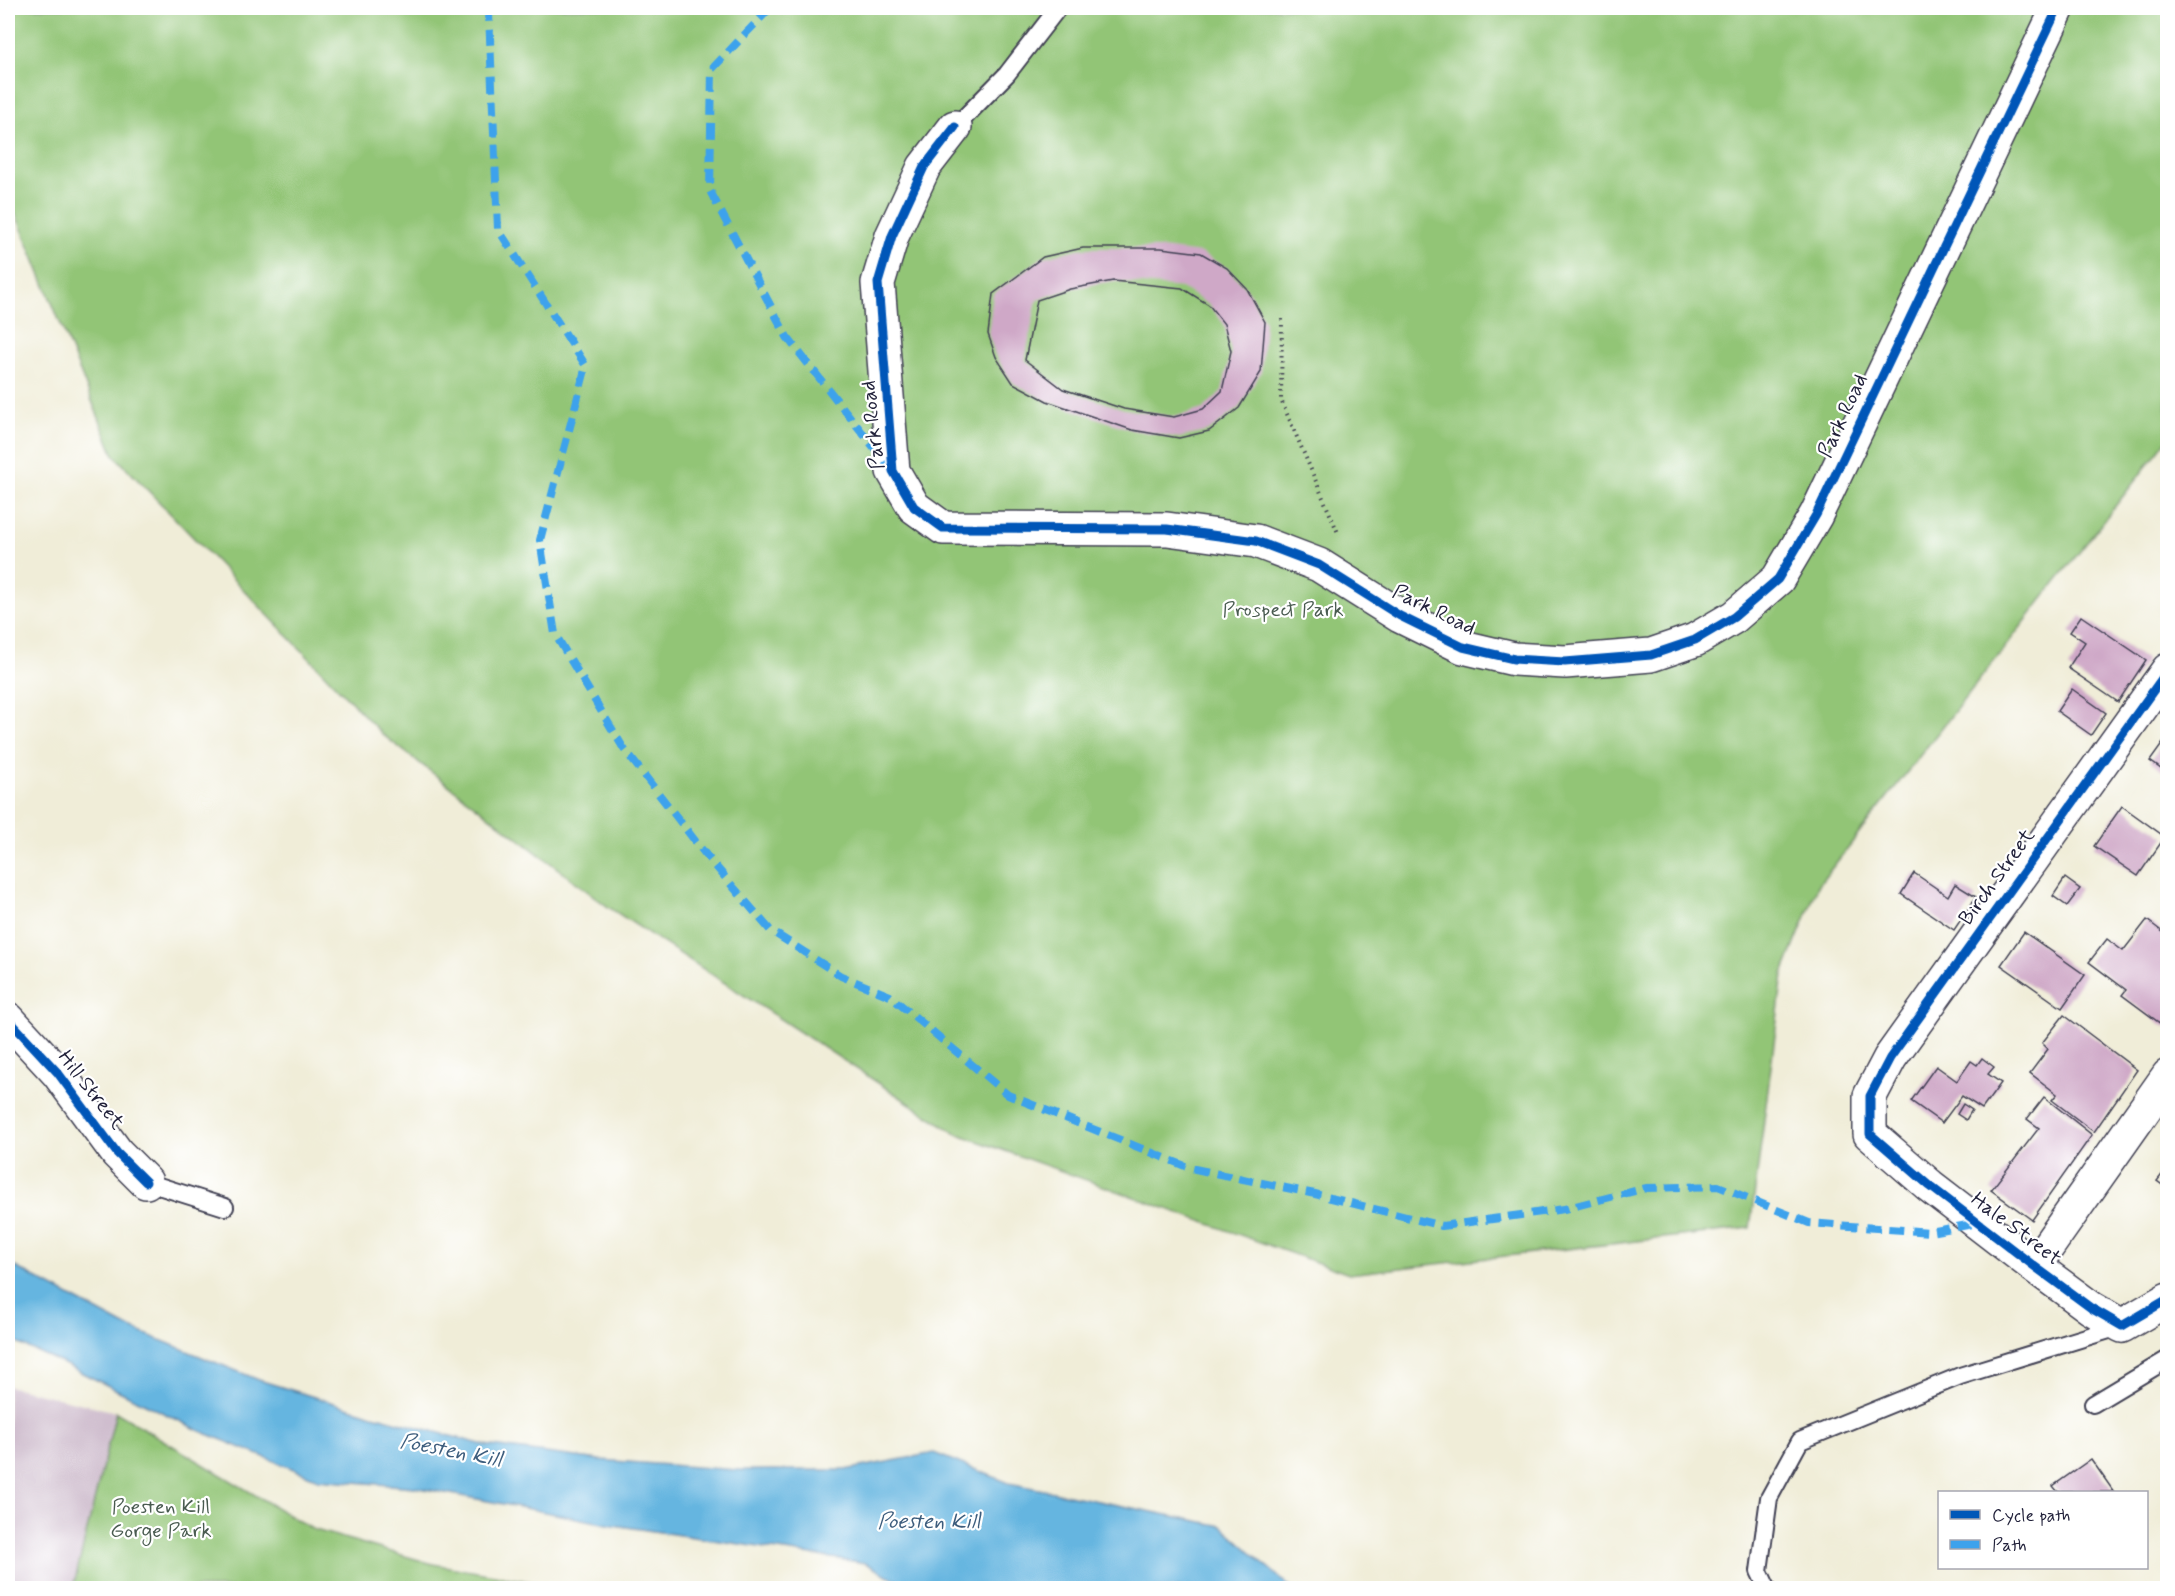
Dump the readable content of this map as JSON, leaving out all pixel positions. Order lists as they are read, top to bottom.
{
  "streets": {
    "street": [
      "Park Road",
      "Birch Street",
      "Hill Street",
      "Hale Street"
    ]
  },
  "crossings": [
    ["Birch Street", "Hale Street"]
  ],
  "water": ["Poesten Kill"],
  "parks": ["Prospect Park", "Poesten Kill Gorge Park"],
  "legend": ["Cycle path", "Path"]
}
